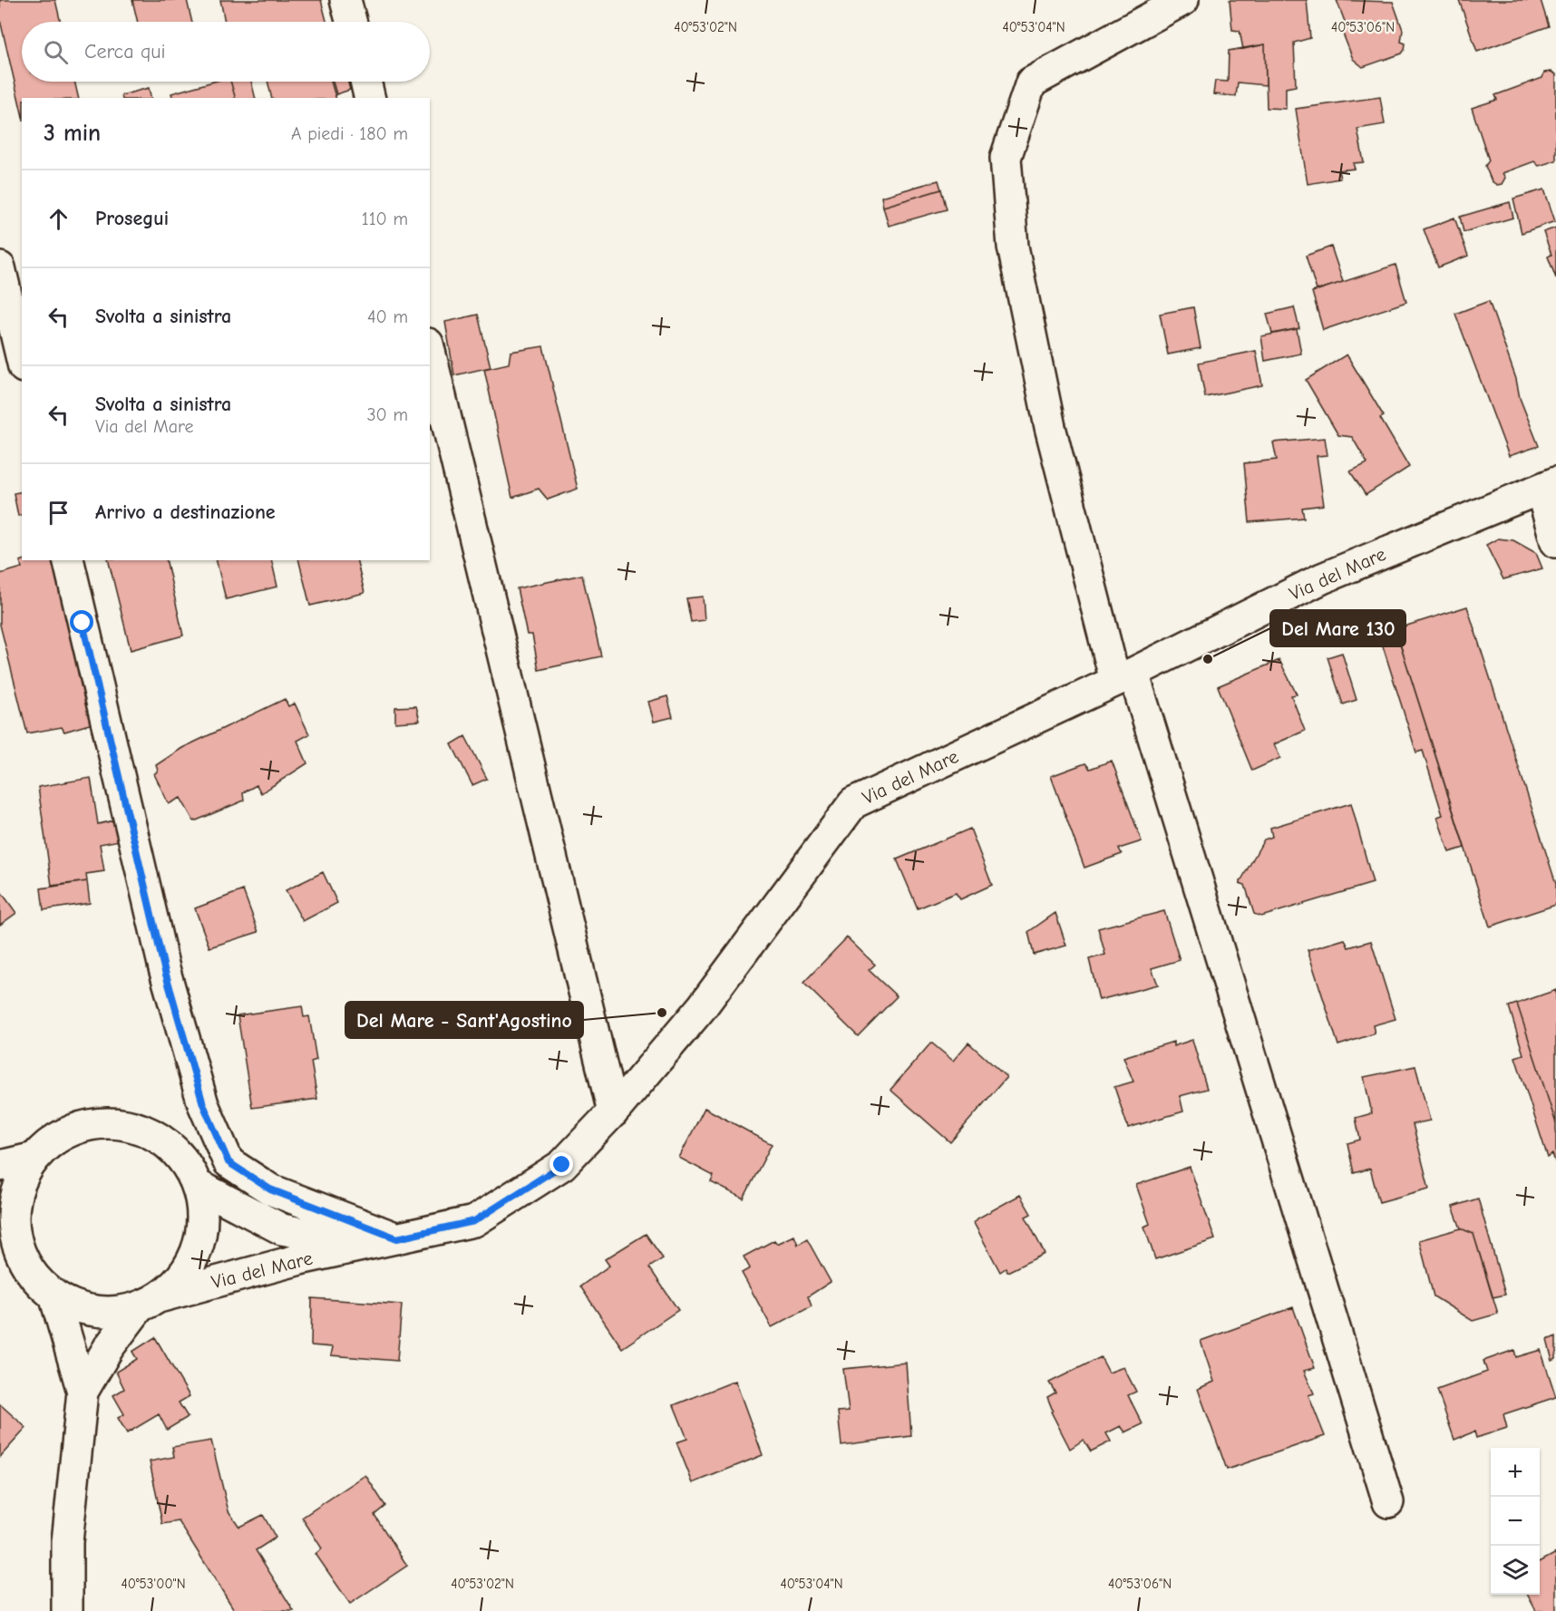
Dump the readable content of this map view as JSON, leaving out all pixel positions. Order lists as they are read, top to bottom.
{
  "streets": {
    "street": ["Via del Mare"]
  },
  "places": ["Del Mare 130", "Del Mare - Sant'Agostino"],
  "page": {
    "search": "Cerca qui",
    "heading": ["3 min", "A piedi · 180 m"],
    "list": [
      ["Prosegui", "110 m"],
      ["Svolta a sinistra", "40 m"],
      ["Svolta a sinistra", "Via del Mare", "30 m"],
      "Arrivo a destinazione"
    ],
    "map_buttons": ["+", "−"]
  },
  "coordinates": [
    "40°53'02\"N",
    "40°53'04\"N",
    "40°53'06\"N",
    "40°53'00\"N"
  ]
}
